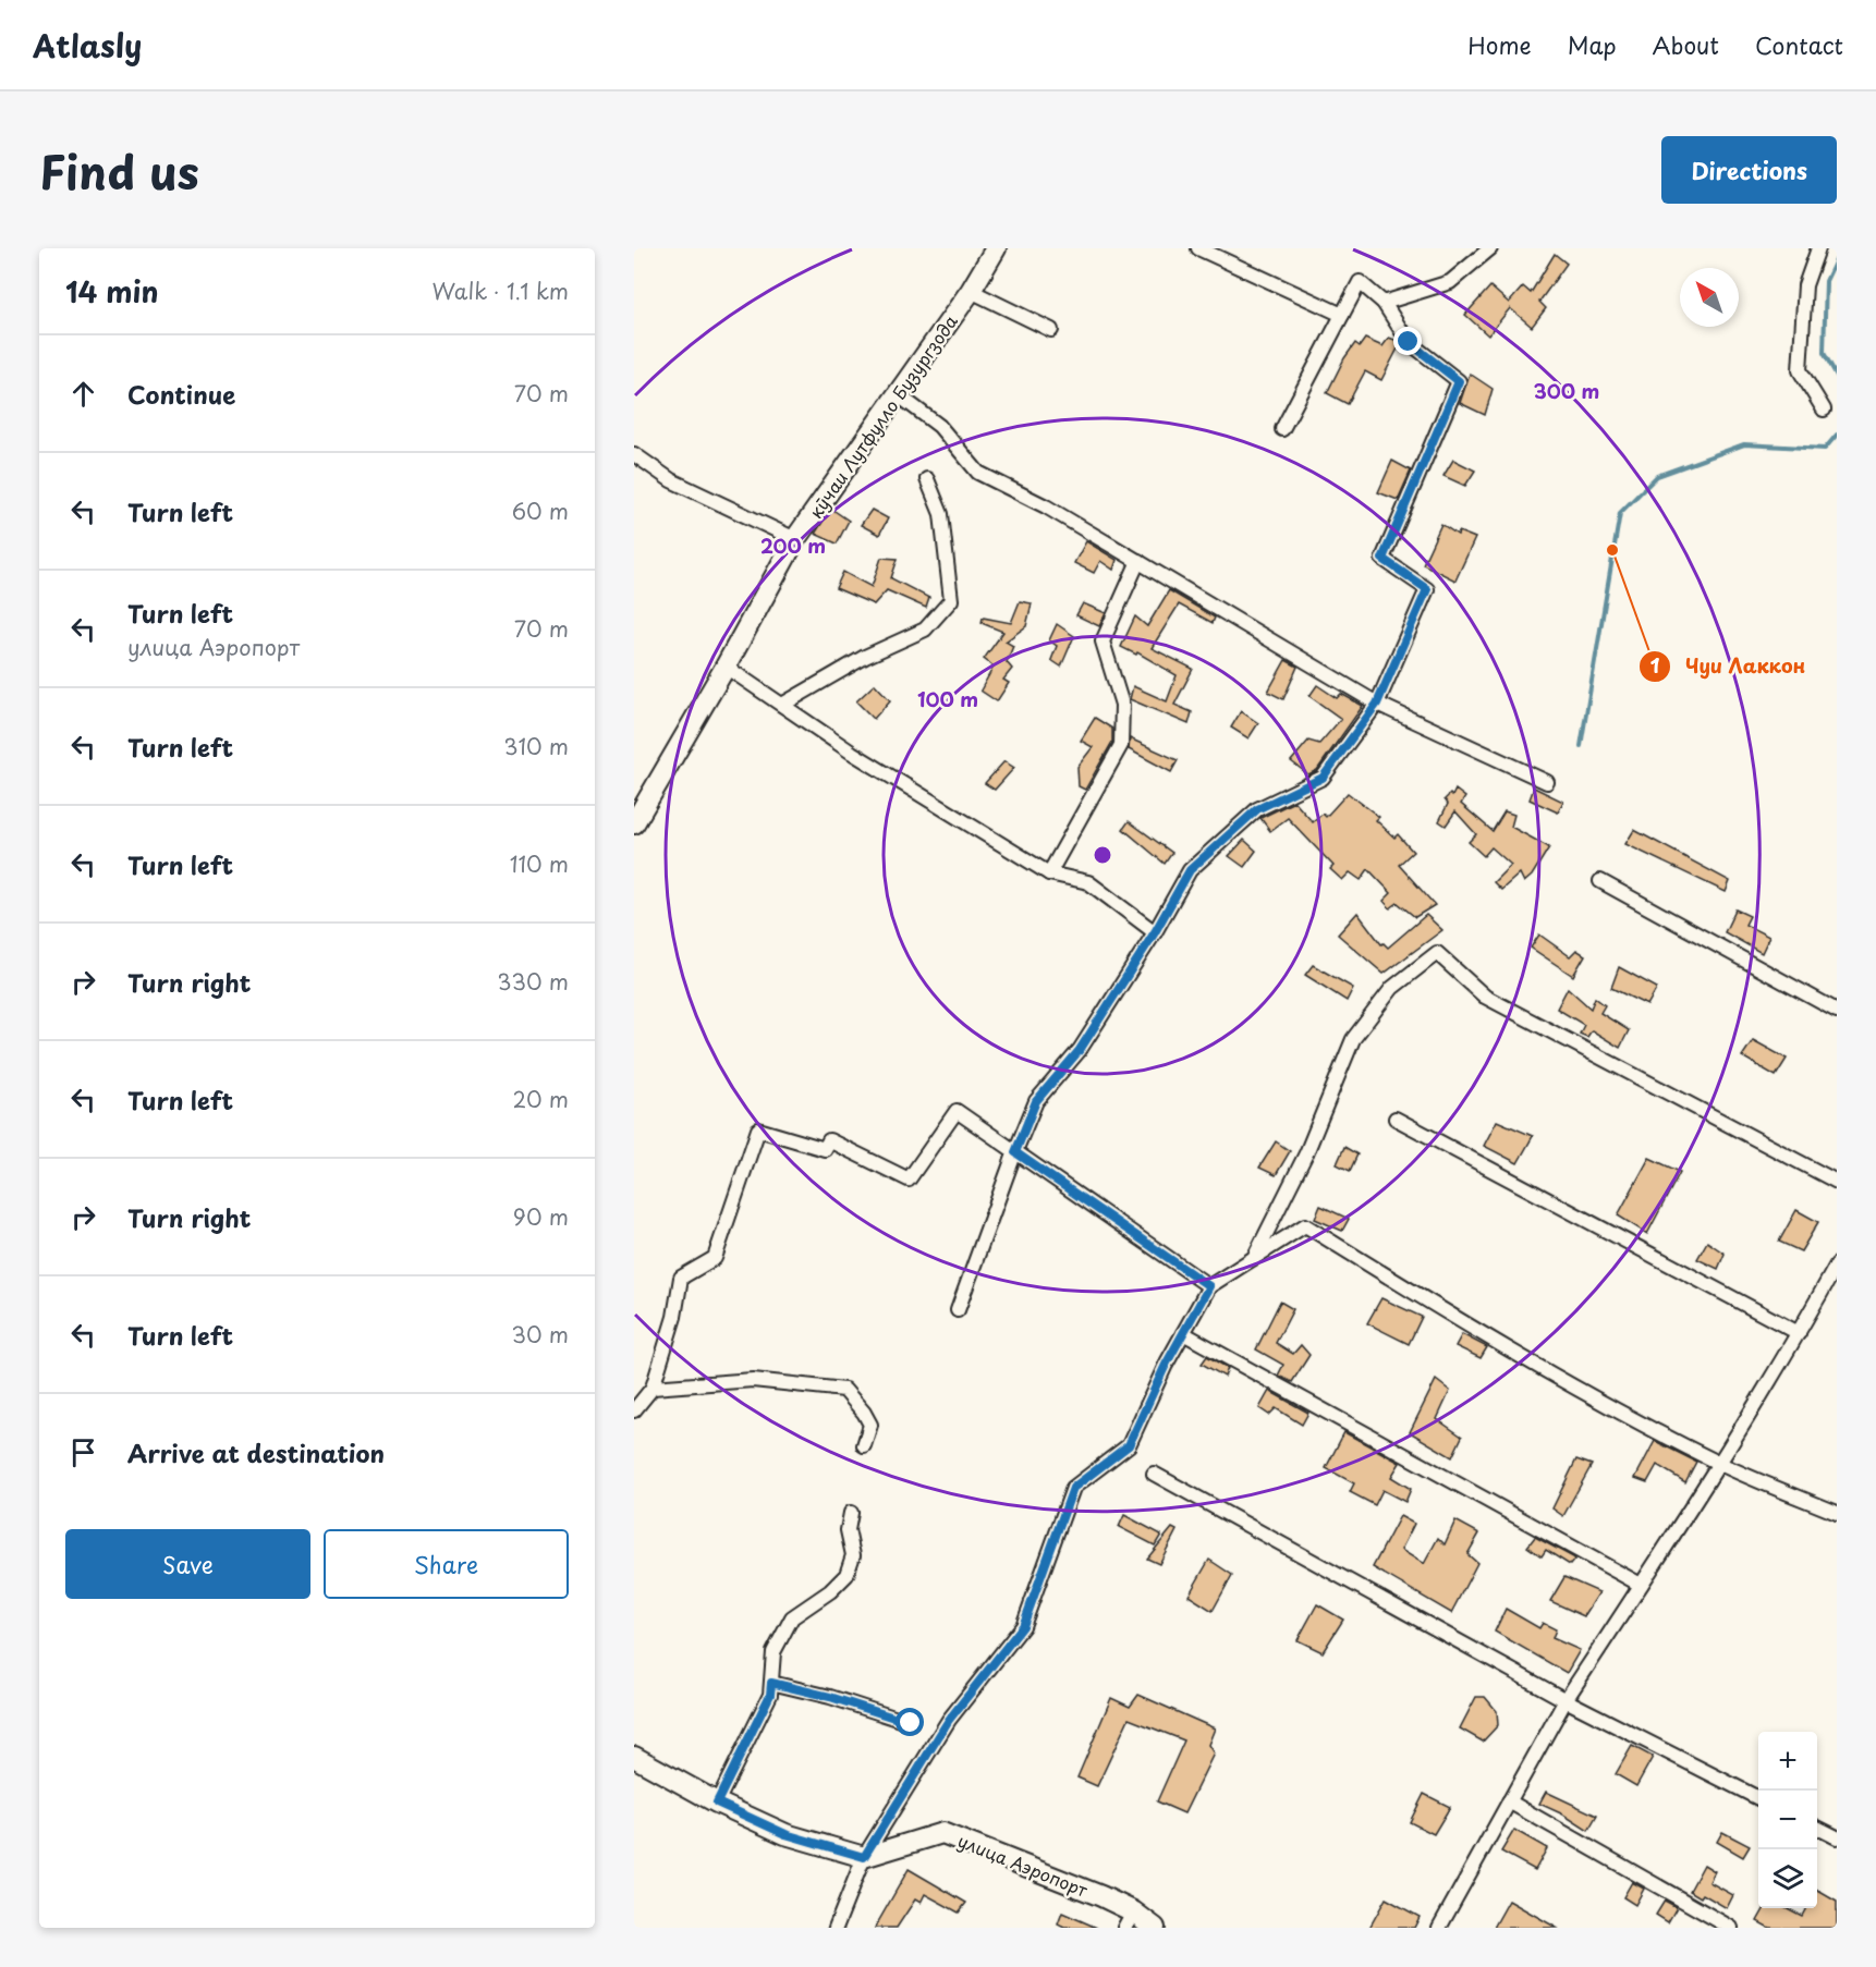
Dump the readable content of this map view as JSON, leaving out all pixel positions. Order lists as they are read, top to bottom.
{
  "streets": {
    "main road": ["кӯчаи Лутфулло Бузургзода", "улица Аэропорт"]
  },
  "places": ["Чуи Лаккон"],
  "north": "top left",
  "page": {
    "header": "Atlasly",
    "nav": [
      "Home",
      "Map",
      "About",
      "Contact"
    ],
    "title": "Find us",
    "buttons": [
      "Directions",
      ["Save", "Share"]
    ],
    "heading": ["14 min", "Walk · 1.1 km"],
    "list": [
      ["Continue", "70 m"],
      ["Turn left", "60 m"],
      ["Turn left", "улица Аэропорт", "70 m"],
      ["Turn left", "310 m"],
      ["Turn left", "110 m"],
      ["Turn right", "330 m"],
      ["Turn left", "20 m"],
      ["Turn right", "90 m"],
      ["Turn left", "30 m"],
      "Arrive at destination"
    ],
    "map_buttons": ["+", "−"]
  },
  "rings": ["300 m", "200 m", "100 m"]
}
